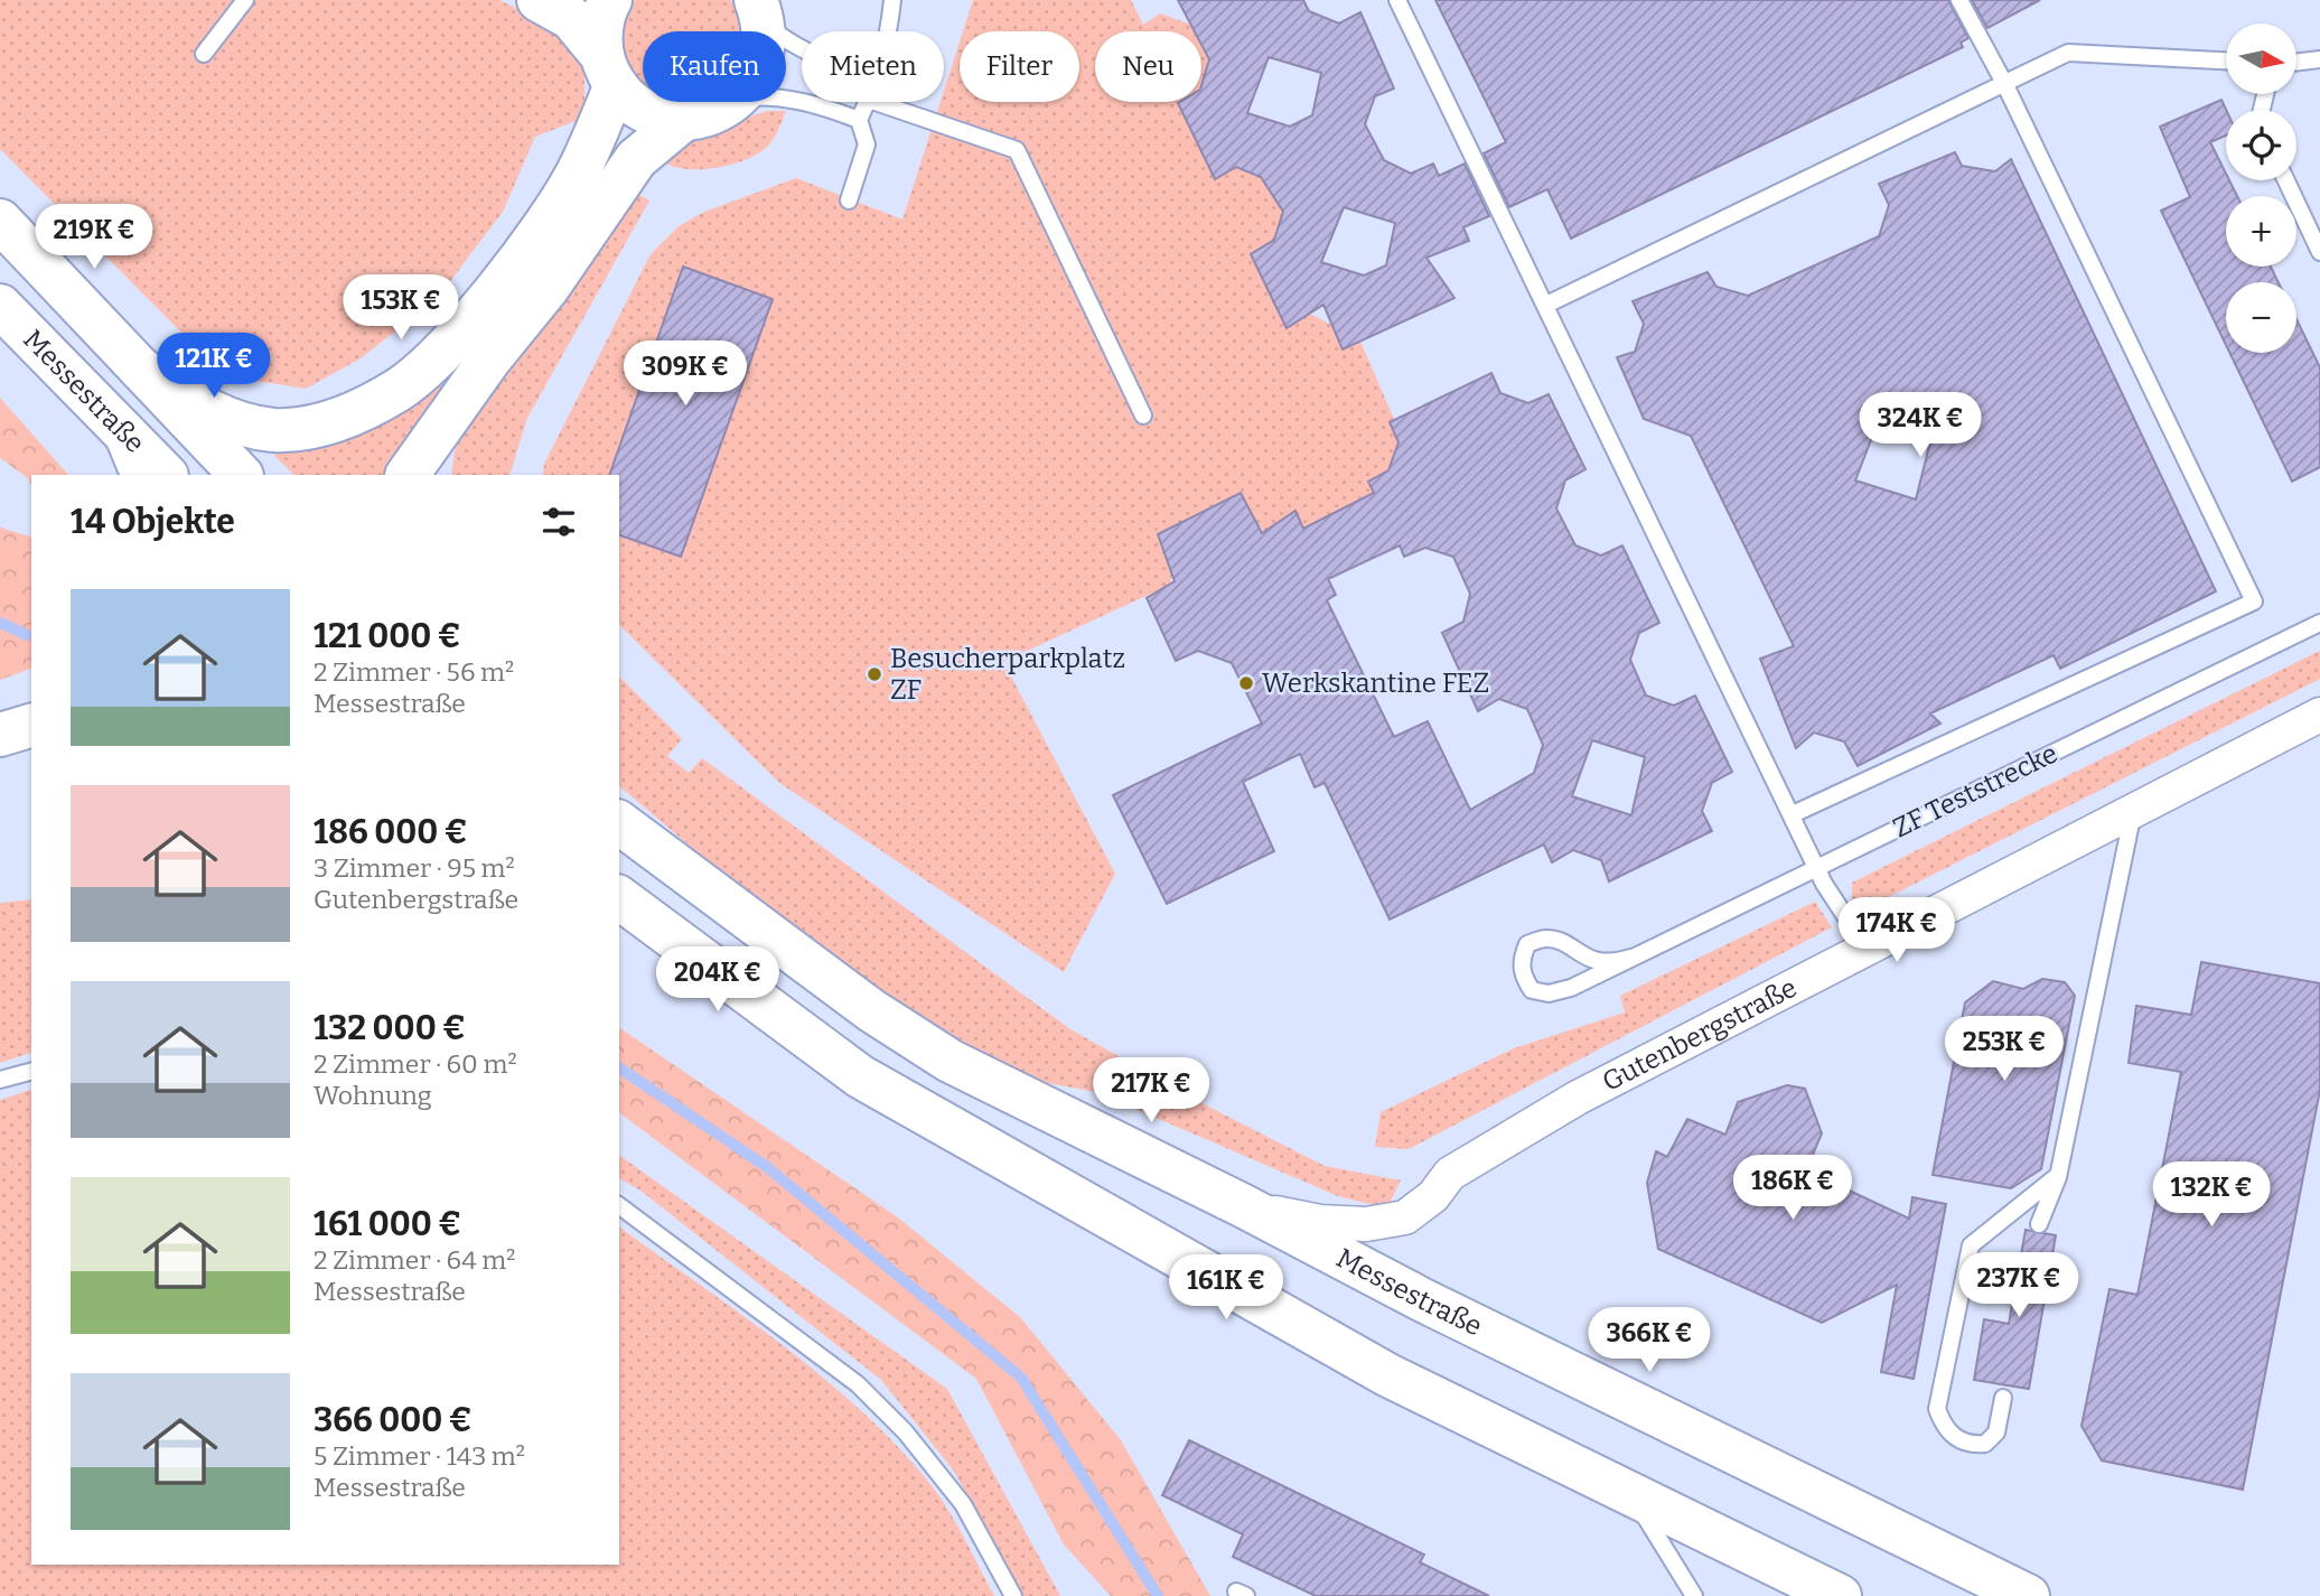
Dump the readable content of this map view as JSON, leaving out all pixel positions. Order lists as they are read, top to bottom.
{
  "streets": {
    "street": ["Messestraße", "Gutenbergstraße"],
    "lane": ["ZF Teststrecke"]
  },
  "crossings": [
    ["Messestraße", "Gutenbergstraße"]
  ],
  "places": ["Besucherparkplatz ZF", "Werkskantine FEZ"],
  "north": "right",
  "page": {
    "map_buttons": ["+", "−"],
    "chip": [
      "Kaufen",
      "Mieten",
      "Filter",
      "Neu"
    ],
    "price": [
      "219K €",
      "153K €",
      "121K €",
      "309K €",
      "324K €",
      "174K €",
      "204K €",
      "253K €",
      "217K €",
      "186K €",
      "132K €",
      "237K €",
      "161K €",
      "366K €"
    ],
    "heading": "14 Objekte",
    "list": [
      {
        "name": "121 000 €",
        "note": "2 Zimmer · 56 m² · Messestraße"
      },
      {
        "name": "186 000 €",
        "note": "3 Zimmer · 95 m² · Gutenbergstraße"
      },
      {
        "name": "132 000 €",
        "note": "2 Zimmer · 60 m² · Wohnung"
      },
      {
        "name": "161 000 €",
        "note": "2 Zimmer · 64 m² · Messestraße"
      },
      {
        "name": "366 000 €",
        "note": "5 Zimmer · 143 m² · Messestraße"
      }
    ]
  }
}
